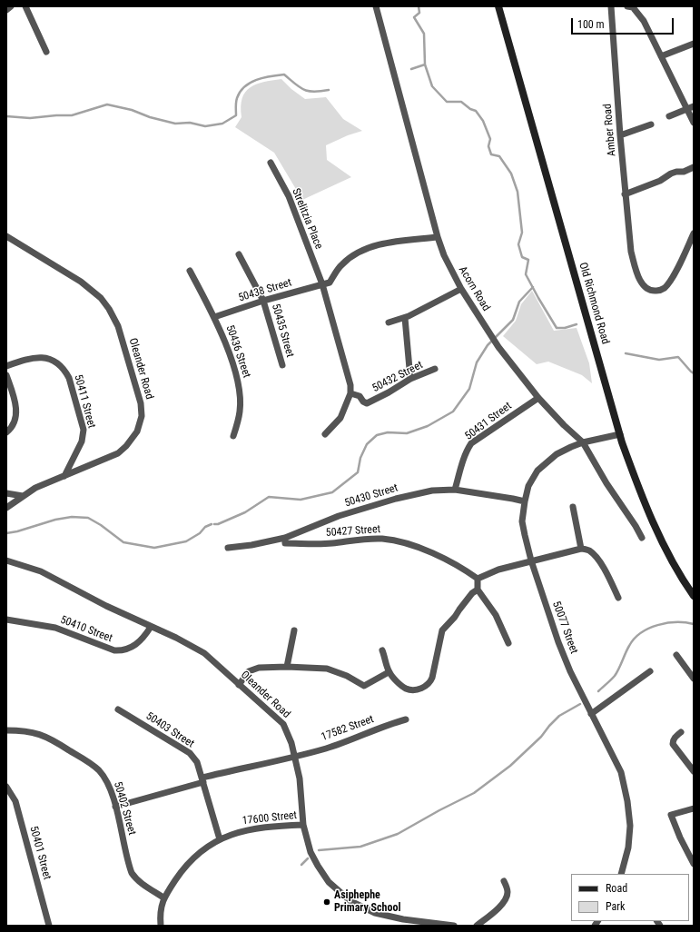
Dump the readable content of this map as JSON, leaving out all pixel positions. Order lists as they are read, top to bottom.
{
  "streets": {
    "street": [
      "Amber Road",
      "Strelitzia Place",
      "Acorn Road",
      "50438 Street",
      "Old Richmond Road",
      "50435 Street",
      "50436 Street",
      "Oleander Road",
      "50432 Street",
      "50411 Street",
      "50431 Street",
      "50430 Street",
      "50427 Street",
      "50077 Street",
      "50410 Street",
      "17582 Street",
      "50403 Street",
      "50402 Street",
      "17600 Street",
      "50401 Street"
    ]
  },
  "crossings": [
    ["Strelitzia Place", "50438 Street"],
    ["Strelitzia Place", "50432 Street"],
    ["Acorn Road", "50431 Street"],
    ["Acorn Road", "50077 Street"],
    ["50438 Street", "50435 Street"],
    ["50438 Street", "50436 Street"],
    ["Old Richmond Road", "50077 Street"],
    ["Oleander Road", "50411 Street"],
    ["Oleander Road", "50410 Street"],
    ["Oleander Road", "17582 Street"],
    ["Oleander Road", "17600 Street"],
    ["50431 Street", "50430 Street"],
    ["50430 Street", "50427 Street"],
    ["50430 Street", "50077 Street"],
    ["17582 Street", "50403 Street"],
    ["17582 Street", "50402 Street"],
    ["50403 Street", "17600 Street"],
    ["50402 Street", "17600 Street"]
  ],
  "places": ["Asiphephe Primary School"],
  "legend": ["Road", "Park"],
  "scale_bar": "100 m"
}
